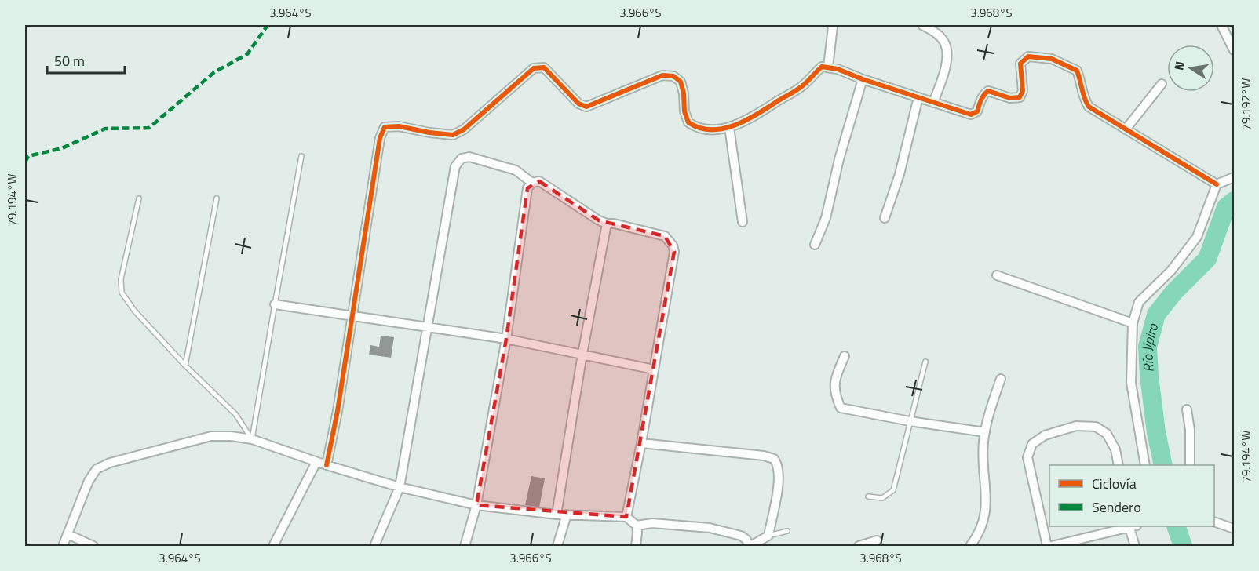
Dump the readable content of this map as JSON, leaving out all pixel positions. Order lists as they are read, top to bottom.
{
  "water": ["Río Jipiro"],
  "legend": ["Ciclovía", "Sendero"],
  "scale_bar": "50 m",
  "north": "left",
  "coordinates": [
    "3.964°S",
    "3.966°S",
    "3.968°S",
    "79.192°W",
    "79.194°W"
  ]
}
